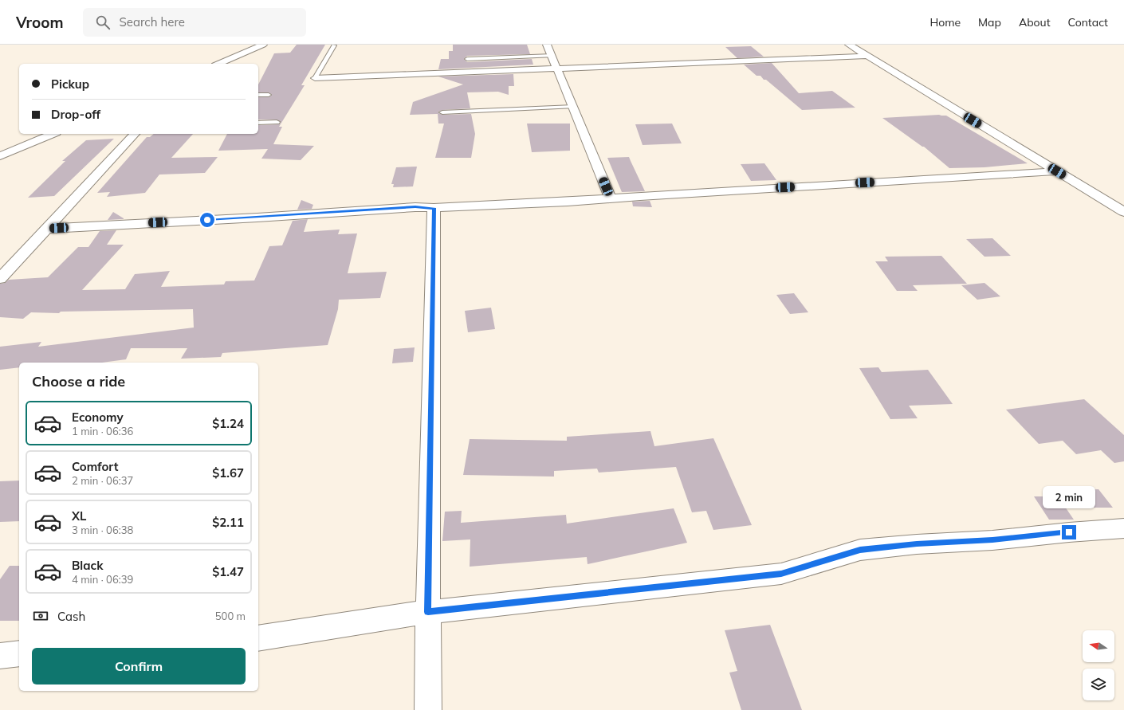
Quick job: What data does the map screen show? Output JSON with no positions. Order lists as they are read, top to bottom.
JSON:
{
  "north": "left",
  "page": {
    "header": "Vroom",
    "search": "Search here",
    "nav": [
      "Home",
      "Map",
      "About",
      "Contact"
    ],
    "banner": ["Pickup", "Drop-off"],
    "heading": "Choose a ride",
    "list": [
      {
        "name": "Economy",
        "note": "1 min · 06:36",
        "value": "$1.24"
      },
      {
        "name": "Comfort",
        "note": "2 min · 06:37",
        "value": "$1.67"
      },
      {
        "name": "XL",
        "note": "3 min · 06:38",
        "value": "$2.11"
      },
      {
        "name": "Black",
        "note": "4 min · 06:39",
        "value": "$1.47"
      }
    ],
    "bubble": "2 min",
    "pay": ["Cash", "500 m"],
    "buttons": "Confirm"
  }
}
